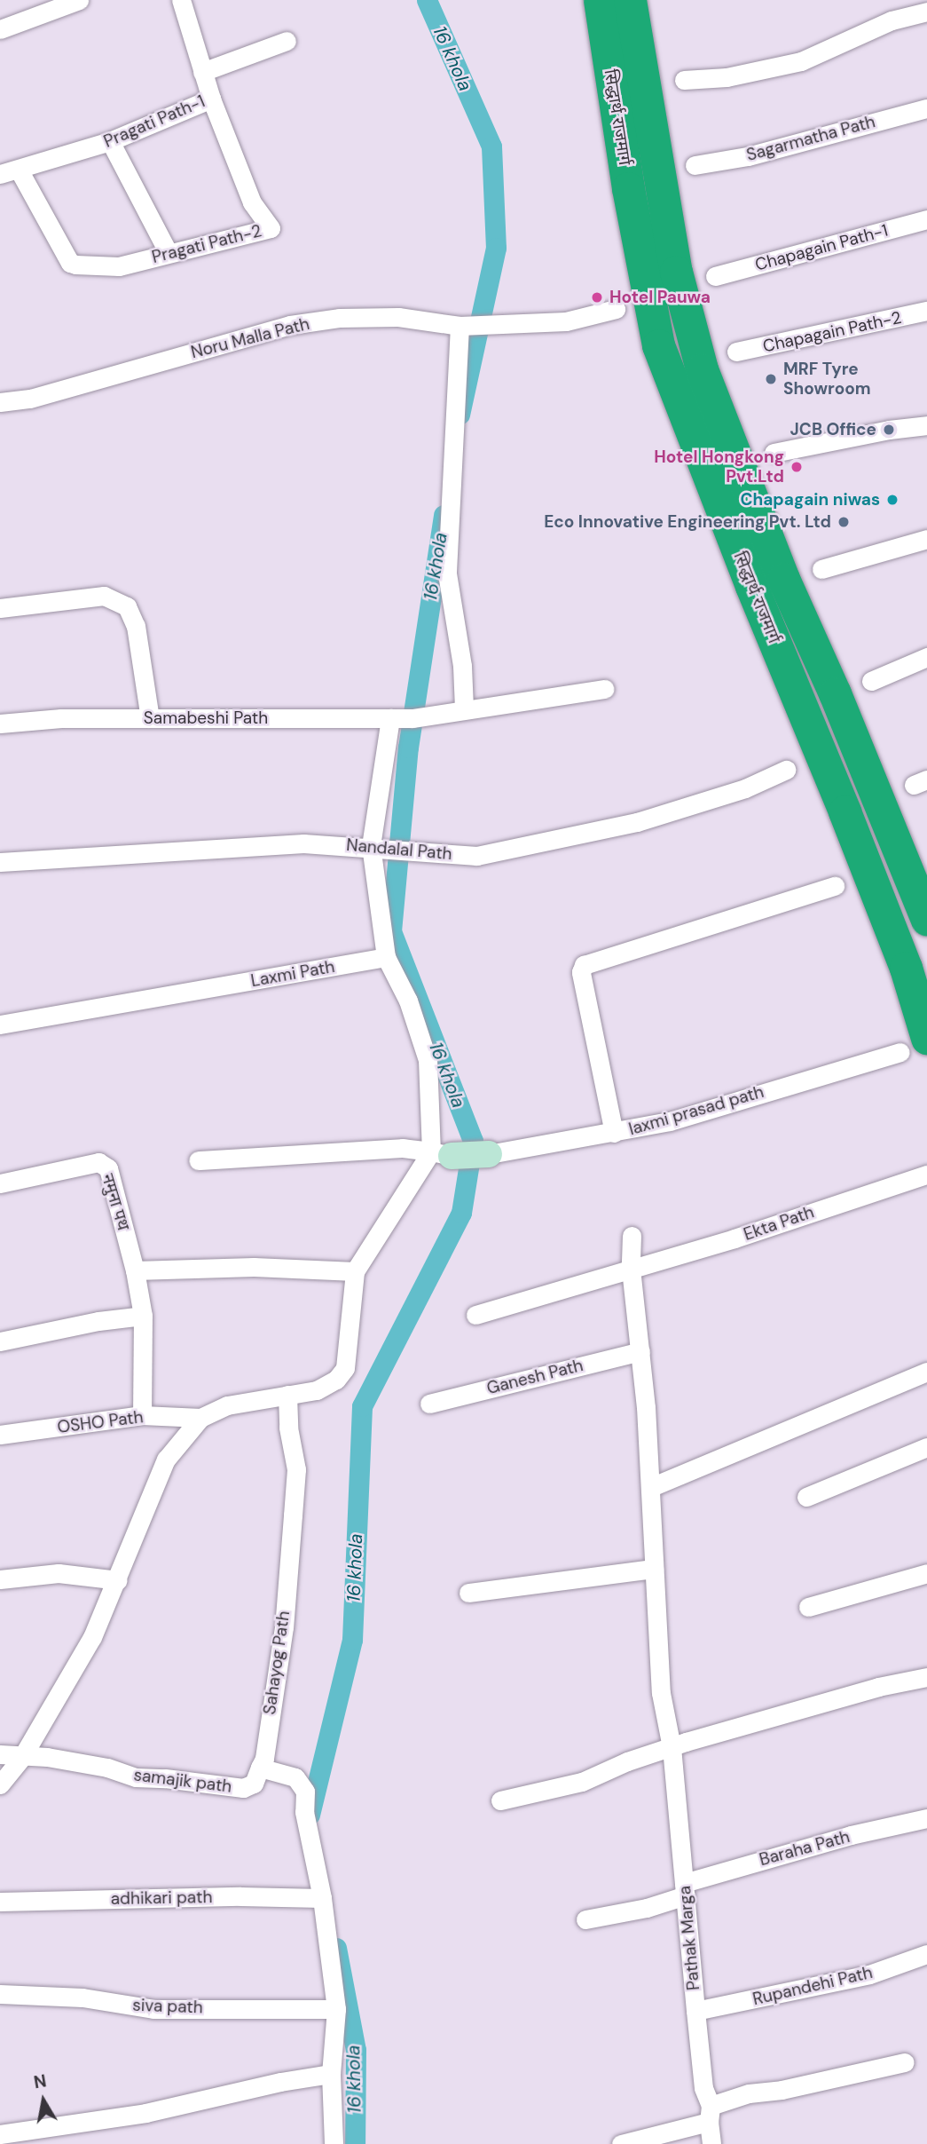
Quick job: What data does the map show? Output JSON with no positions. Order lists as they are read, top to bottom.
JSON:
{
  "streets": {
    "highway": ["सिद्धार्थ राजमार्ग"],
    "street": [
      "Pragati Path-1",
      "Sagarmatha Path",
      "Pragati Path-2",
      "Chapagain Path-1",
      "Chapagain Path-2",
      "Noru Malla Path",
      "Samabeshi Path",
      "Nandalal Path",
      "Laxmi Path",
      "laxmi prasad path",
      "नमुना पथ",
      "Ekta Path",
      "Ganesh Path",
      "OSHO Path",
      "Sahayog Path",
      "samajik path",
      "Baraha Path",
      "adhikari path",
      "Pathak Marga",
      "Rupandehi Path",
      "siva path"
    ]
  },
  "crossings": [
    ["सिद्धार्थ राजमार्ग", "laxmi prasad path"],
    ["Pragati Path-1", "Pragati Path-2"],
    ["नमुना पथ", "OSHO Path"],
    ["Ekta Path", "Pathak Marga"],
    ["Ganesh Path", "Pathak Marga"],
    ["Sahayog Path", "samajik path"],
    ["Baraha Path", "Pathak Marga"],
    ["Pathak Marga", "Rupandehi Path"]
  ],
  "water": ["16 khola"],
  "places": [
    "Hotel Pauwa",
    "MRF Tyre Showroom",
    "JCB Office",
    "Hotel Hongkong Pvt.Ltd",
    "Chapagain niwas",
    "Eco Innovative Engineering Pvt. Ltd"
  ],
  "north": "top"
}
